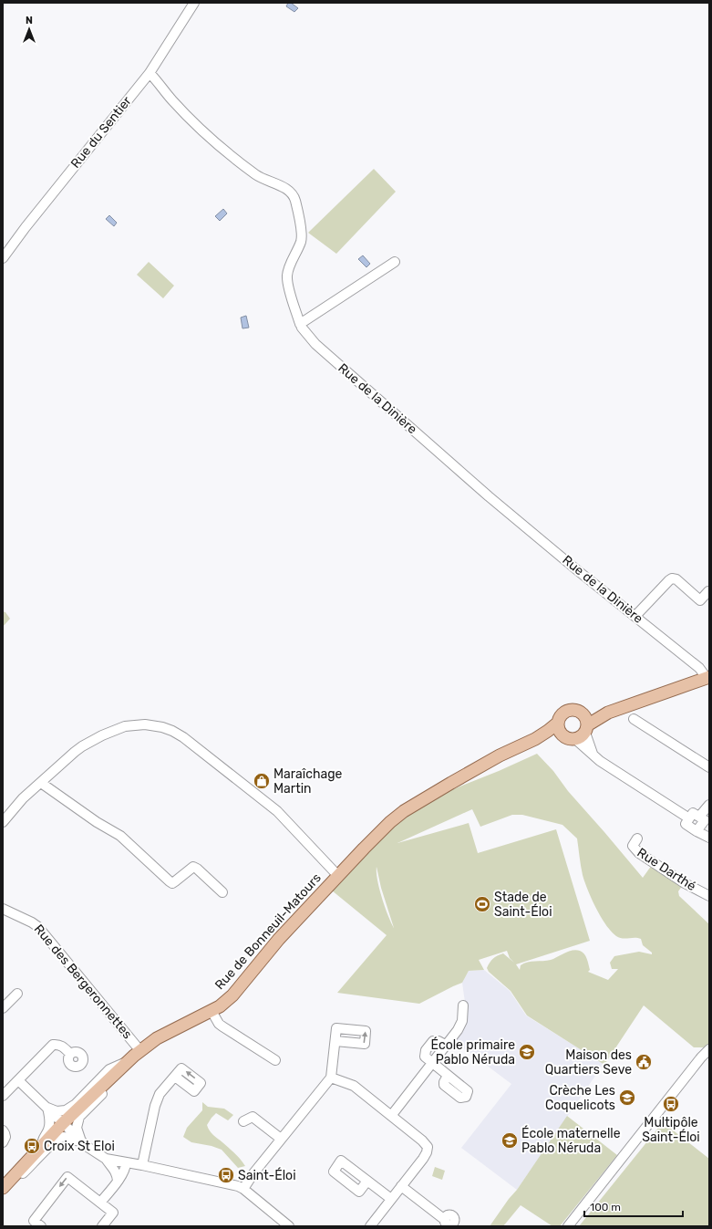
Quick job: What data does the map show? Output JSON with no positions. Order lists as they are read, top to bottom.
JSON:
{
  "streets": {
    "main road": ["Rue de Bonneuil-Matours"],
    "street": [
      "Rue du Sentier",
      "Rue de la Dinière",
      "Rue Darthé",
      "Rue des Bergeronnettes"
    ]
  },
  "crossings": [
    ["Rue du Sentier", "Rue de la Dinière"],
    ["Rue de Bonneuil-Matours", "Rue des Bergeronnettes"]
  ],
  "places": {
    "shop": ["Maraîchage Martin"],
    "sports": ["Stade de Saint-Éloi"],
    "school or university": ["École primaire Pablo Néruda", "Crèche Les Coquelicots", "École maternelle Pablo Néruda"],
    "public building": ["Maison des Quartiers Seve"],
    "bus stop": ["Multipôle Saint-Éloi", "Croix St Eloi", "Saint-Éloi"]
  },
  "scale_bar": "100 m",
  "north": "top"
}
